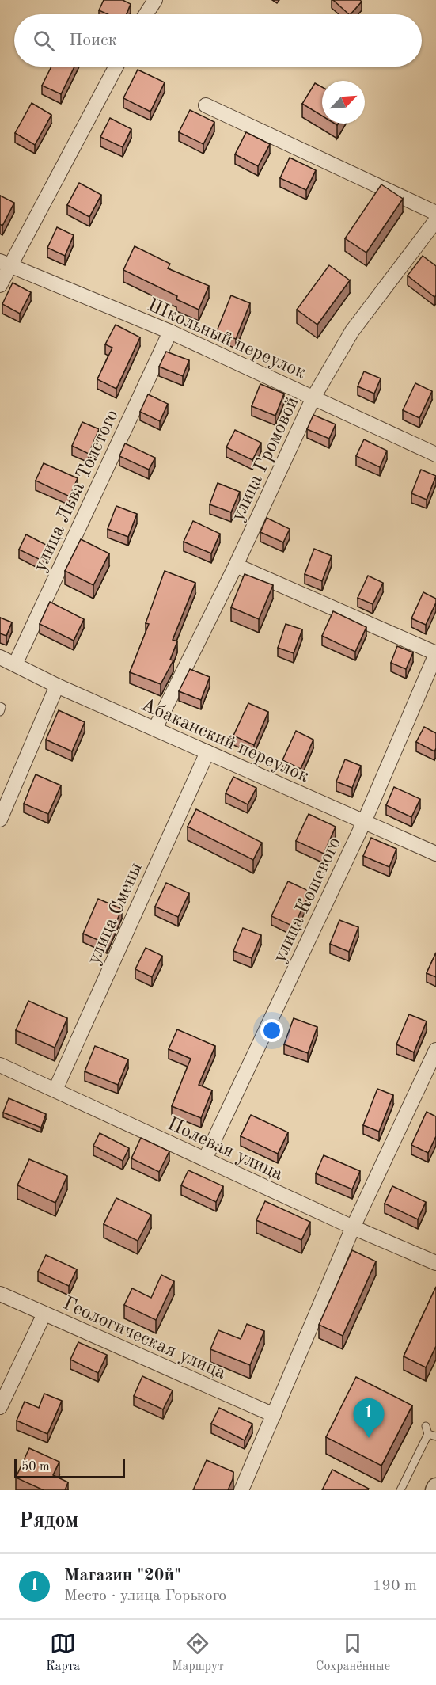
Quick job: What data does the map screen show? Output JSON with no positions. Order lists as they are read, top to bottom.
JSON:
{
  "streets": {
    "street": [
      "Школьный переулок",
      "улица Громовой",
      "улица Льва Толстого",
      "Абаканский переулок",
      "улица Кошевого",
      "улица Смены",
      "Полевая улица",
      "Геологическая улица"
    ]
  },
  "crossings": [
    ["Школьный переулок", "улица Громовой"],
    ["Школьный переулок", "улица Льва Толстого"],
    ["улица Громовой", "Абаканский переулок"],
    ["улица Льва Толстого", "Абаканский переулок"],
    ["Абаканский переулок", "улица Кошевого"],
    ["Абаканский переулок", "улица Смены"],
    ["улица Кошевого", "Полевая улица"],
    ["улица Смены", "Полевая улица"]
  ],
  "scale_bar": "50 m",
  "north": "top right",
  "page": {
    "search": "Поиск",
    "pins": "1",
    "scale": "50 m",
    "heading": "Рядом",
    "list": [
      {
        "mark": "1",
        "name": "Магазин \"20й\"",
        "note": "Место · улица Горького",
        "value": "190 m"
      }
    ],
    "nav": ["Карта", "Маршрут", "Сохранённые"]
  }
}
